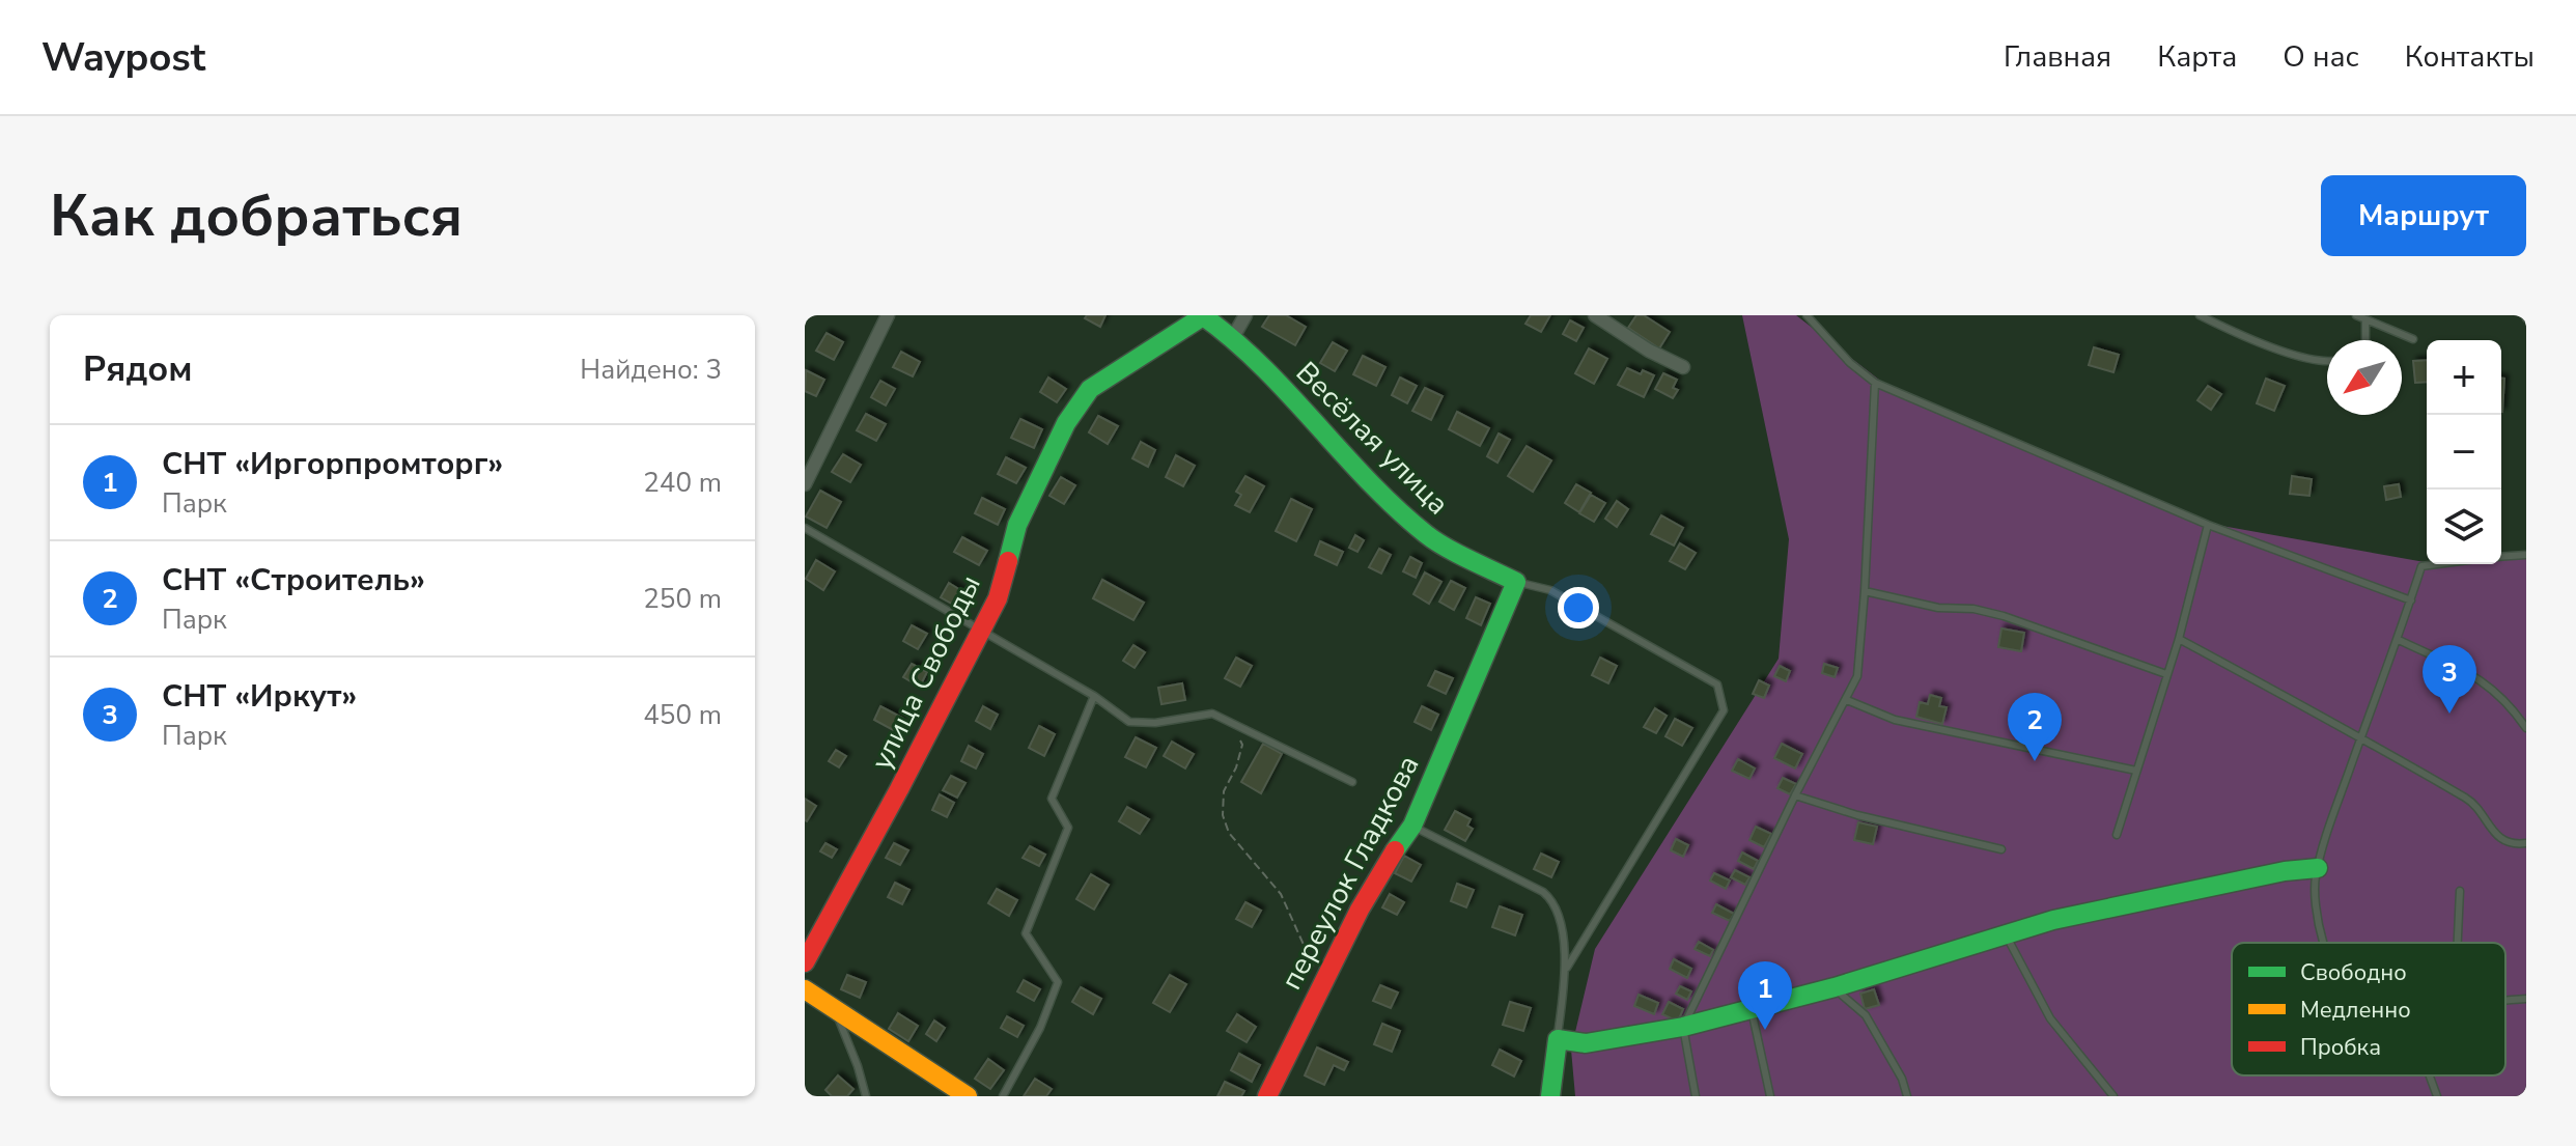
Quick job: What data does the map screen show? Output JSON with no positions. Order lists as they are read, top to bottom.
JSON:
{
  "streets": {
    "street": ["Весёлая улица", "улица Свободы", "переулок Гладкова"]
  },
  "crossings": [
    ["Весёлая улица", "улица Свободы"],
    ["Весёлая улица", "переулок Гладкова"]
  ],
  "legend": ["Свободно", "Медленно", "Пробка"],
  "north": "bottom left",
  "page": {
    "header": "Waypost",
    "nav": [
      "Главная",
      "Карта",
      "О нас",
      "Контакты"
    ],
    "buttons": "Маршрут",
    "title": "Как добраться",
    "heading": ["Рядом", "Найдено: 3"],
    "map_buttons": ["+", "−"],
    "list": [
      {
        "mark": "1",
        "name": "СНТ «Иргорпромторг»",
        "note": "Парк",
        "value": "240 m"
      },
      {
        "mark": "2",
        "name": "СНТ «Строитель»",
        "note": "Парк",
        "value": "250 m"
      },
      {
        "mark": "3",
        "name": "СНТ «Иркут»",
        "note": "Парк",
        "value": "450 m"
      }
    ],
    "pins": ["3", "2", "1"]
  }
}
